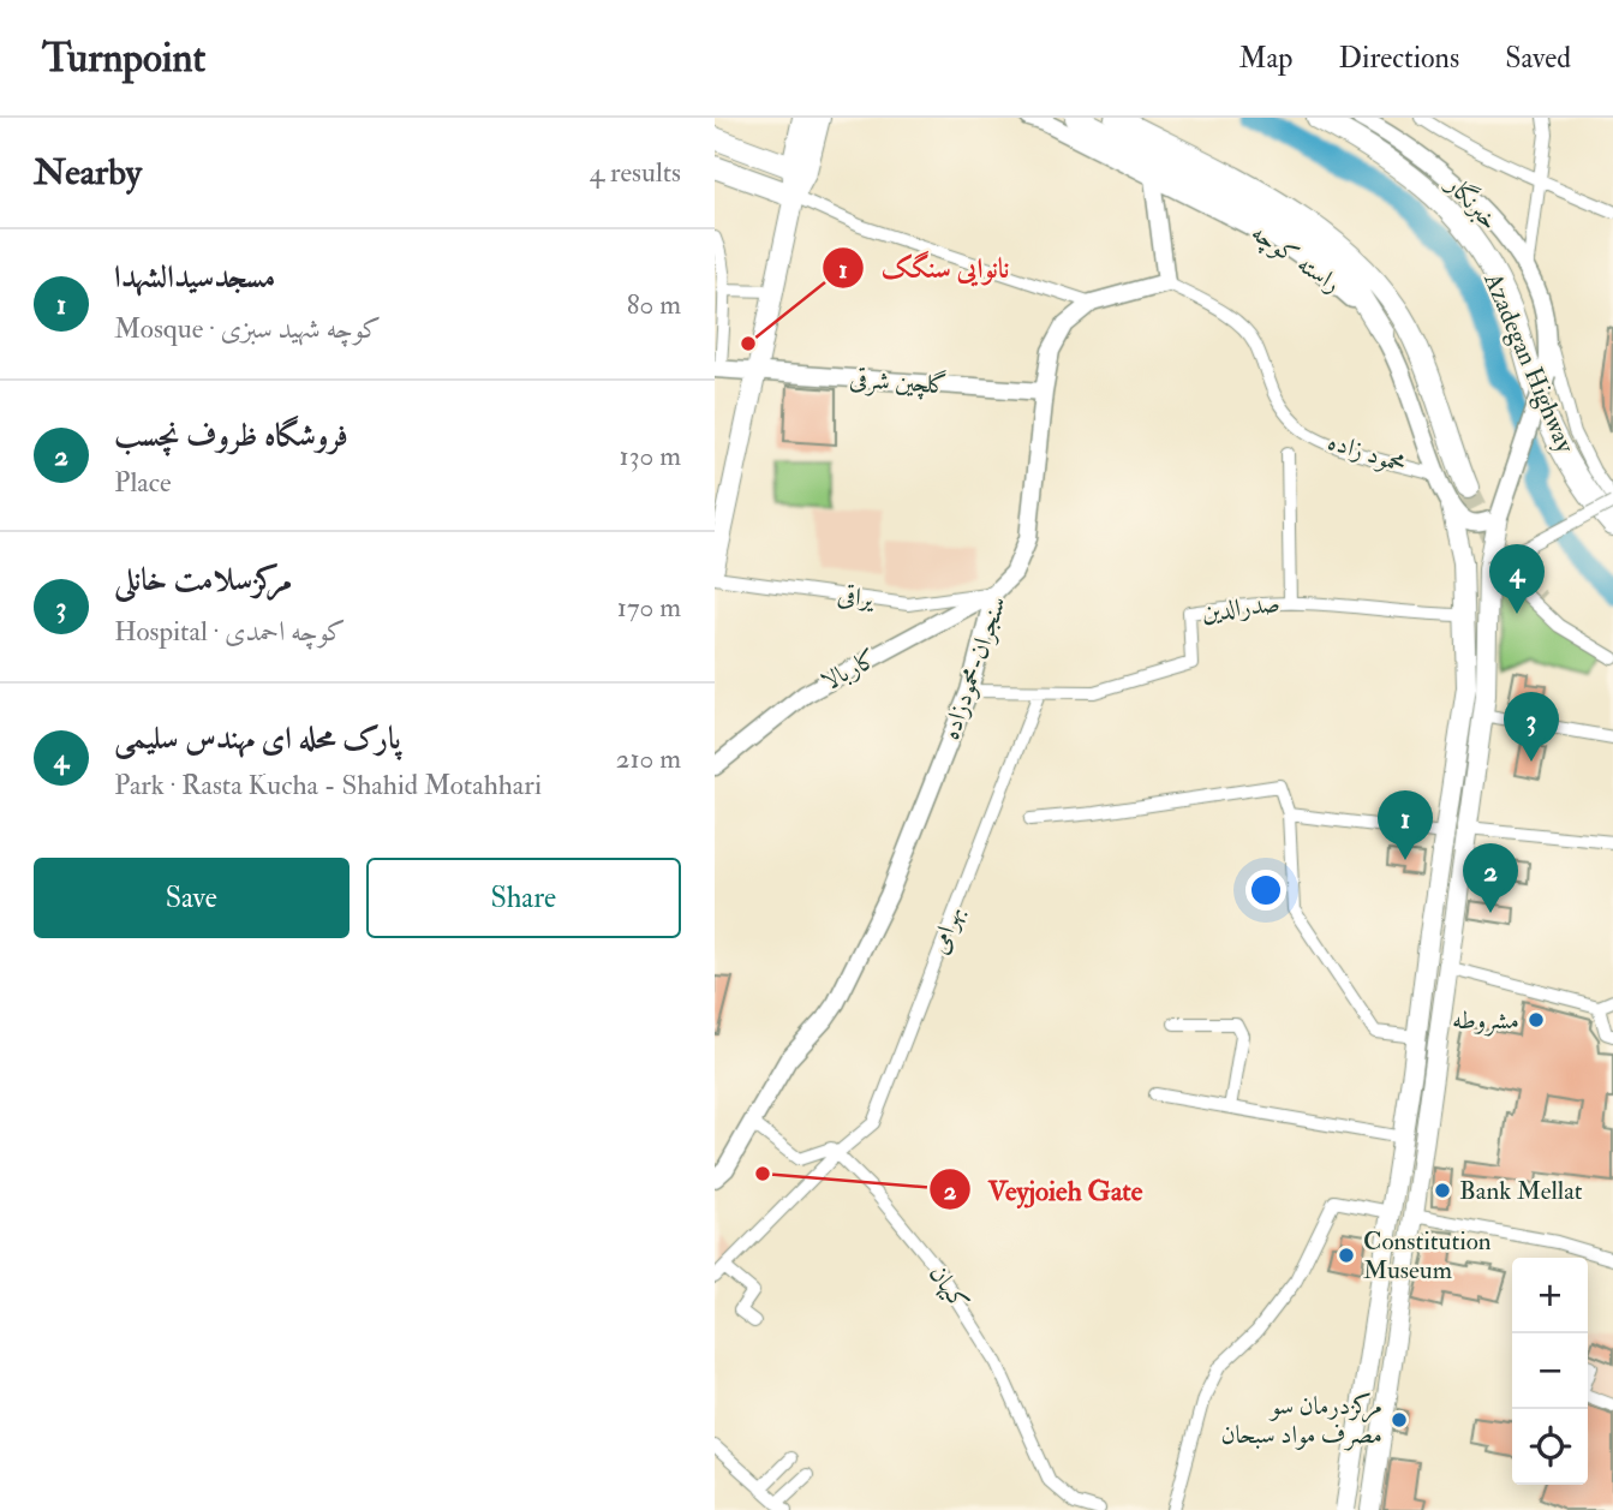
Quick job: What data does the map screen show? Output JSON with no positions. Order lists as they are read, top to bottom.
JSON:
{
  "streets": {
    "highway": ["Azadegan Highway"],
    "street": [
      "خبرنگار",
      "راسته کوچه",
      "گلچین شرقی",
      "محمود زاده",
      "یراقی",
      "صدرالدین",
      "سنجران-محمودزاده",
      "کاربالا",
      "بهرامی",
      "کیهان"
    ]
  },
  "crossings": [
    ["راسته کوچه", "محمود زاده"],
    ["گلچین شرقی", "سنجران-محمودزاده"],
    ["محمود زاده", "سنجران-محمودزاده"],
    ["یراقی", "سنجران-محمودزاده"],
    ["یراقی", "کاربالا"],
    ["صدرالدین", "سنجران-محمودزاده"],
    ["صدرالدین", "بهرامی"],
    ["سنجران-محمودزاده", "کاربالا"],
    ["بهرامی", "کیهان"]
  ],
  "places": [
    "نانوایی سنگک",
    "مشروطه",
    "Veyjoieh Gate",
    "Bank Mellat",
    "Constitution Museum",
    "مرکزدرمان سو مصرف مواد سبحان"
  ],
  "page": {
    "header": "Turnpoint",
    "nav": ["Map", "Directions", "Saved"],
    "heading": ["Nearby", "4 results"],
    "list": [
      {
        "mark": "1",
        "name": "مسجدسیدالشهدا",
        "note": "Mosque · کوچه شهید سبزی",
        "value": "80 m"
      },
      {
        "mark": "2",
        "name": "فروشگاه ظروف نچسب",
        "note": "Place",
        "value": "130 m"
      },
      {
        "mark": "3",
        "name": "مرکزسلامت خانلی",
        "note": "Hospital · کوچه احمدی",
        "value": "170 m"
      },
      {
        "mark": "4",
        "name": "پارک محله ای مهندس سلیمی",
        "note": "Park · Rasta Kucha - Shahid Motahhari",
        "value": "210 m"
      }
    ],
    "pins": [
      "4",
      "3",
      "1",
      "2"
    ],
    "buttons": ["Save", "Share"],
    "map_buttons": ["+", "−"]
  }
}
